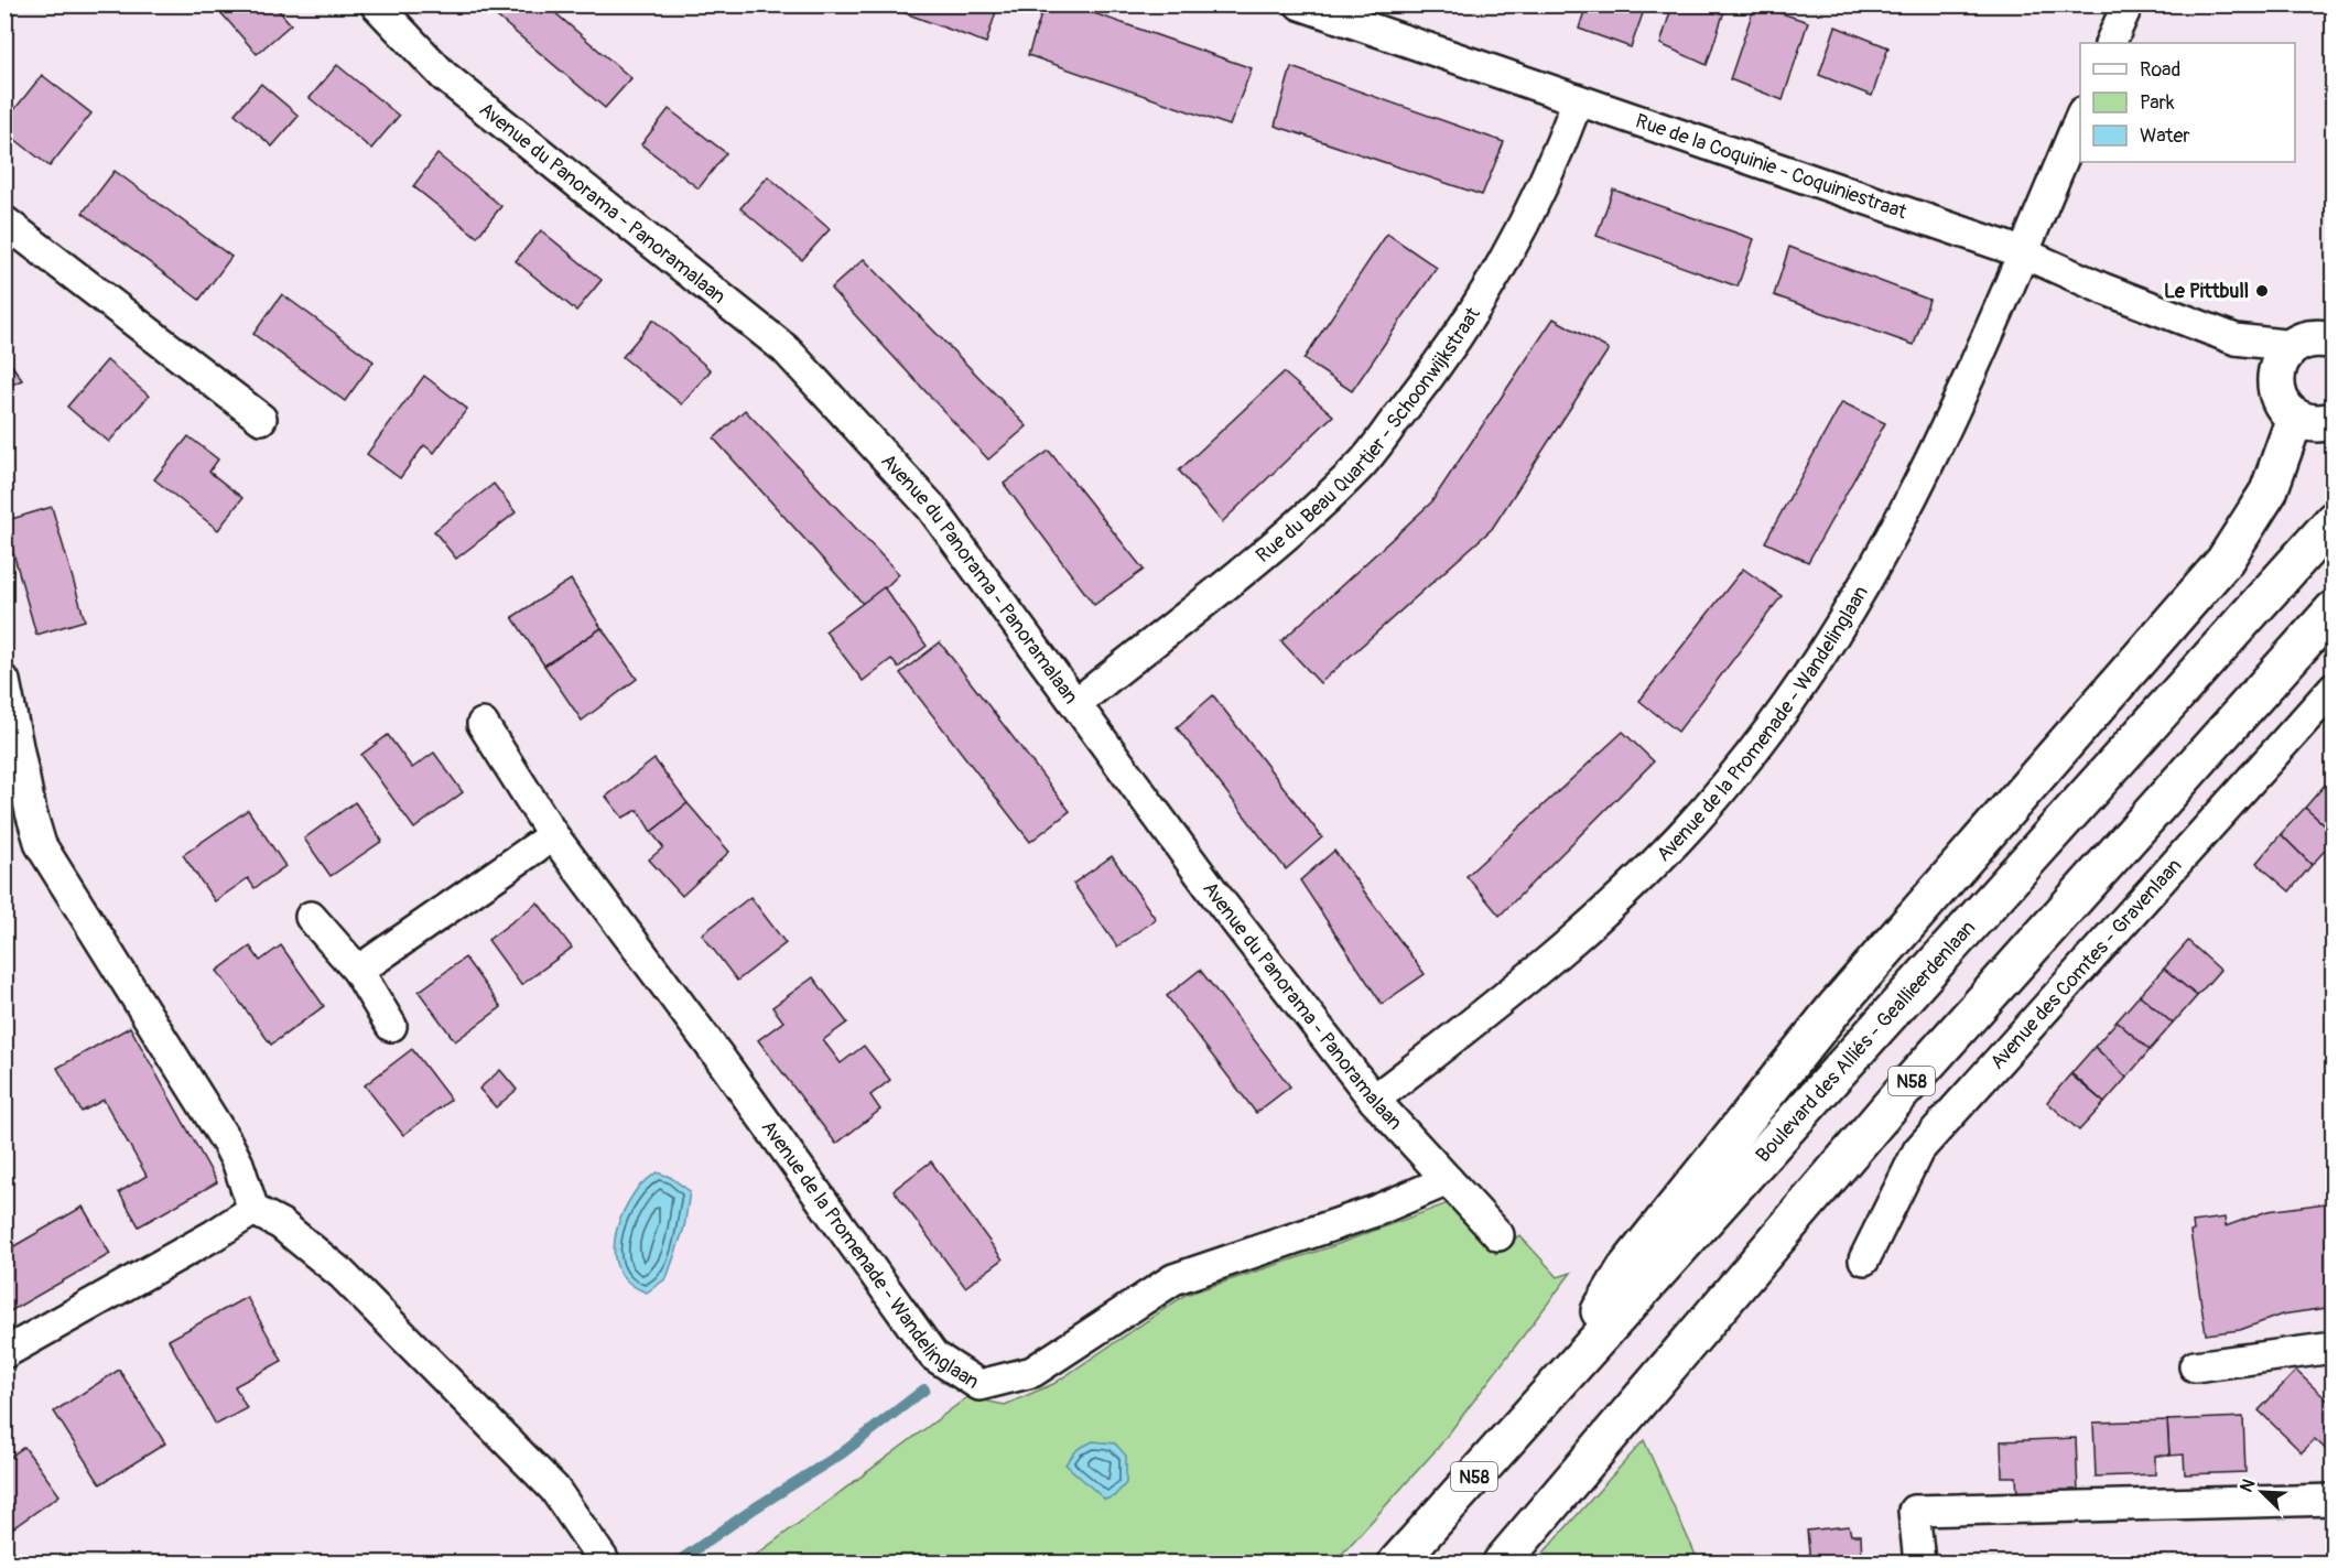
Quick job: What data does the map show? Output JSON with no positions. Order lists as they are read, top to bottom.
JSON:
{
  "streets": {
    "main road": ["Rue de la Coquinie - Coquiniestraat", "Boulevard des Alliés - Geallieerdenlaan", "N58"],
    "street": [
      "Avenue du Panorama - Panoramalaan",
      "Rue du Beau Quartier - Schoonwijkstraat",
      "Avenue de la Promenade - Wandelinglaan",
      "Avenue des Comtes - Gravenlaan"
    ]
  },
  "crossings": [
    ["Rue de la Coquinie - Coquiniestraat", "Rue du Beau Quartier - Schoonwijkstraat"],
    ["Rue de la Coquinie - Coquiniestraat", "Avenue de la Promenade - Wandelinglaan"],
    ["Avenue du Panorama - Panoramalaan", "Rue du Beau Quartier - Schoonwijkstraat"],
    ["Avenue du Panorama - Panoramalaan", "Avenue de la Promenade - Wandelinglaan"]
  ],
  "places": ["Le Pittbull"],
  "legend": ["Road", "Park", "Water"],
  "north": "top left"
}
